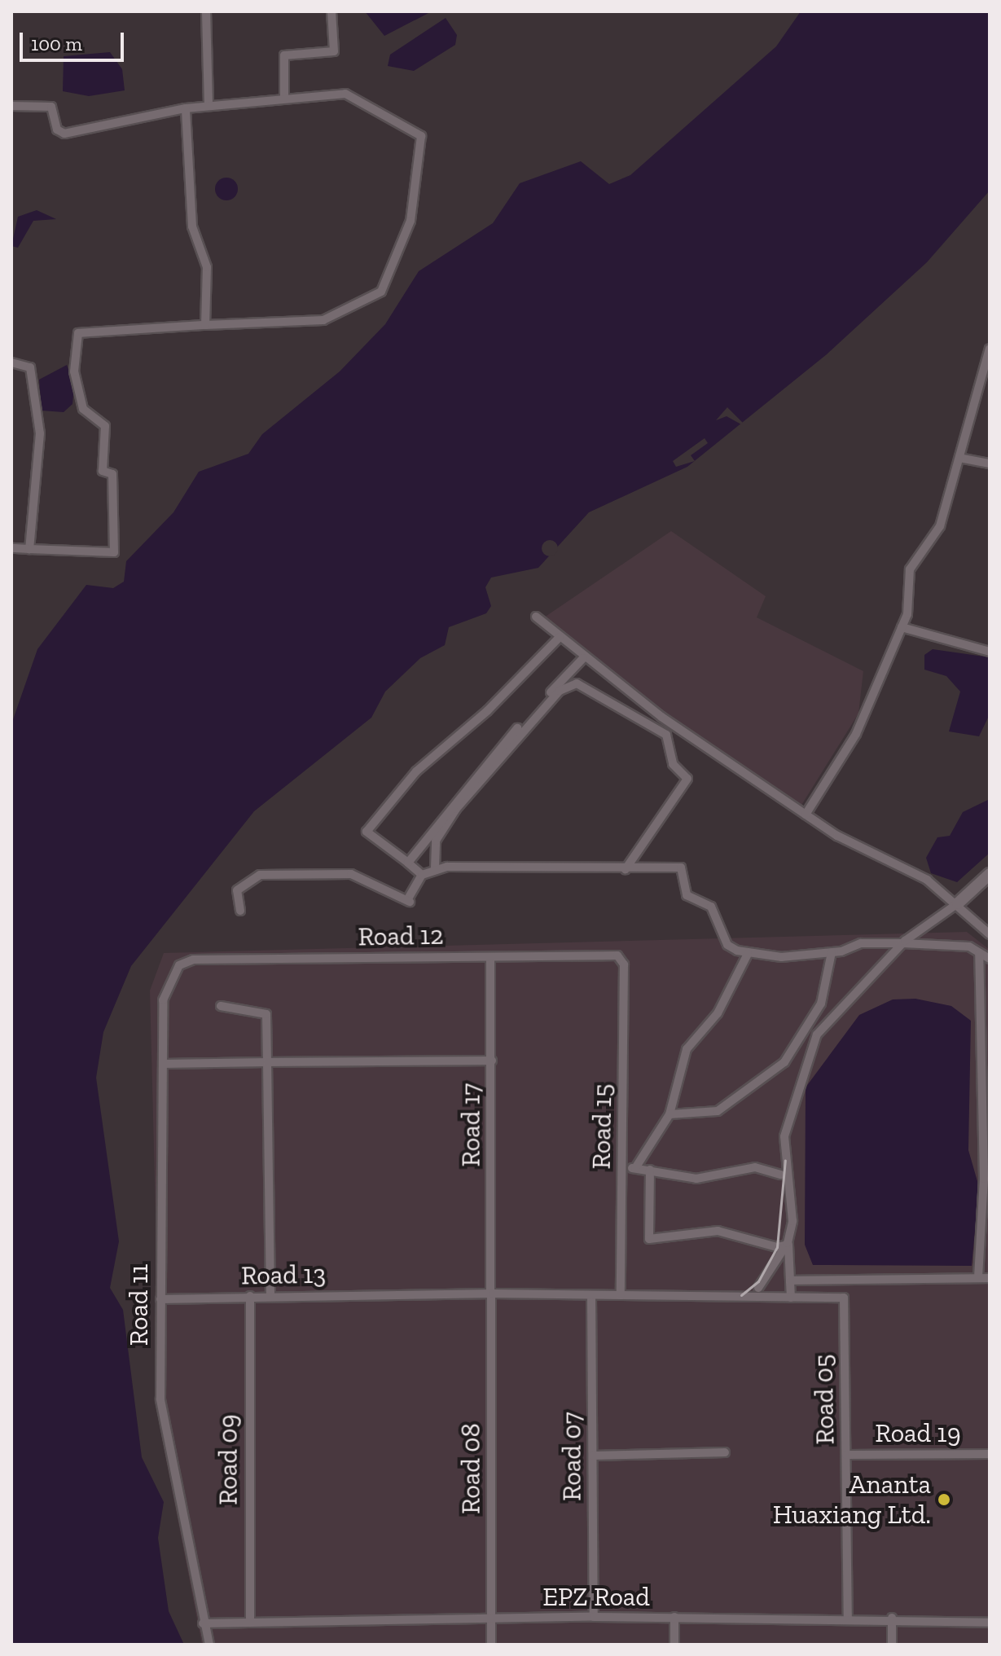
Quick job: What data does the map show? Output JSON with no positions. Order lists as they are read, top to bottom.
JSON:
{
  "streets": {
    "street": [
      "Road 12",
      "Road 17",
      "Road 15",
      "Road 13",
      "Road 11",
      "Road 05",
      "Road 19",
      "Road 07",
      "Road 09",
      "Road 08",
      "EPZ Road"
    ]
  },
  "crossings": [
    ["Road 12", "Road 17"],
    ["Road 12", "Road 15"],
    ["Road 12", "Road 11"],
    ["Road 17", "Road 13"],
    ["Road 17", "Road 08"],
    ["Road 15", "Road 13"],
    ["Road 13", "Road 11"],
    ["Road 13", "Road 05"],
    ["Road 13", "Road 07"],
    ["Road 13", "Road 09"],
    ["Road 13", "Road 08"],
    ["Road 11", "EPZ Road"],
    ["Road 05", "Road 19"],
    ["Road 05", "EPZ Road"],
    ["Road 07", "EPZ Road"],
    ["Road 09", "EPZ Road"],
    ["Road 08", "EPZ Road"]
  ],
  "places": ["Ananta Huaxiang Ltd."],
  "scale_bar": "100 m"
}
